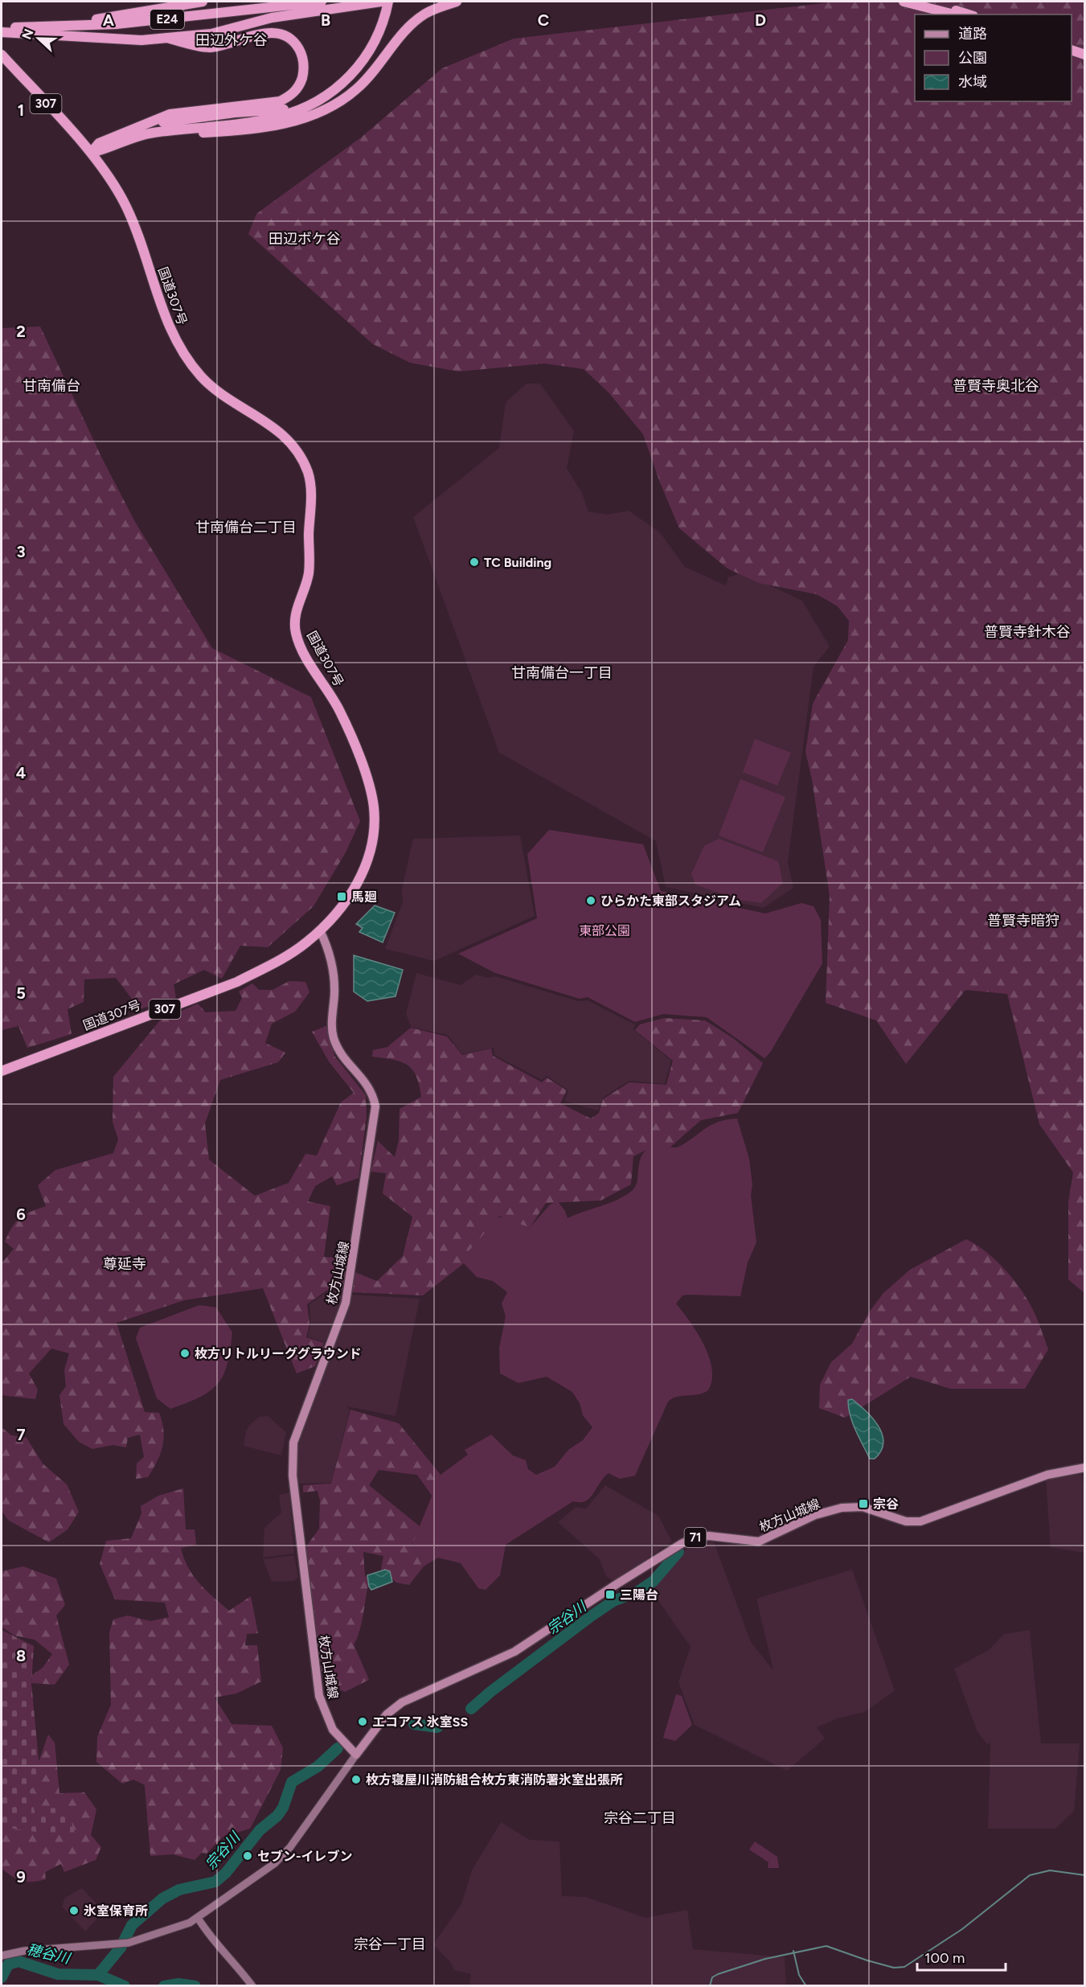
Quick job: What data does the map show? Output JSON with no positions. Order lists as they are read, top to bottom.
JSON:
{
  "streets": {
    "highway": ["E24", "307", "国道307号"],
    "main road": ["枚方山城線", "71"]
  },
  "crossings": [
    ["国道307号", "枚方山城線"]
  ],
  "districts": [
    "田辺外ケ谷",
    "田辺ボケ谷",
    "甘南備台",
    "普賢寺奥北谷",
    "甘南備台二丁目",
    "普賢寺針木谷",
    "甘南備台一丁目",
    "普賢寺暗狩",
    "尊延寺",
    "宗谷二丁目",
    "宗谷一丁目"
  ],
  "water": ["宗谷川", "穂谷川"],
  "parks": ["東部公園"],
  "places": {
    "other": [
      "TC Building",
      "ひらかた東部スタジアム",
      "枚方リトルリーググラウンド",
      "エコアス 氷室SS",
      "枚方寝屋川消防組合枚方東消防署氷室出張所",
      "セブン-イレブン",
      "氷室保育所"
    ],
    "transit": ["馬廻", "宗谷", "三陽台"]
  },
  "legend": ["道路", "公園", "水域"],
  "scale_bar": "100 m",
  "north": "left",
  "grid": {
    "columns": [
      "A",
      "B",
      "C",
      "D"
    ],
    "rows": [
      "1",
      "2",
      "3",
      "4",
      "5",
      "6",
      "7",
      "8",
      "9"
    ]
  }
}
